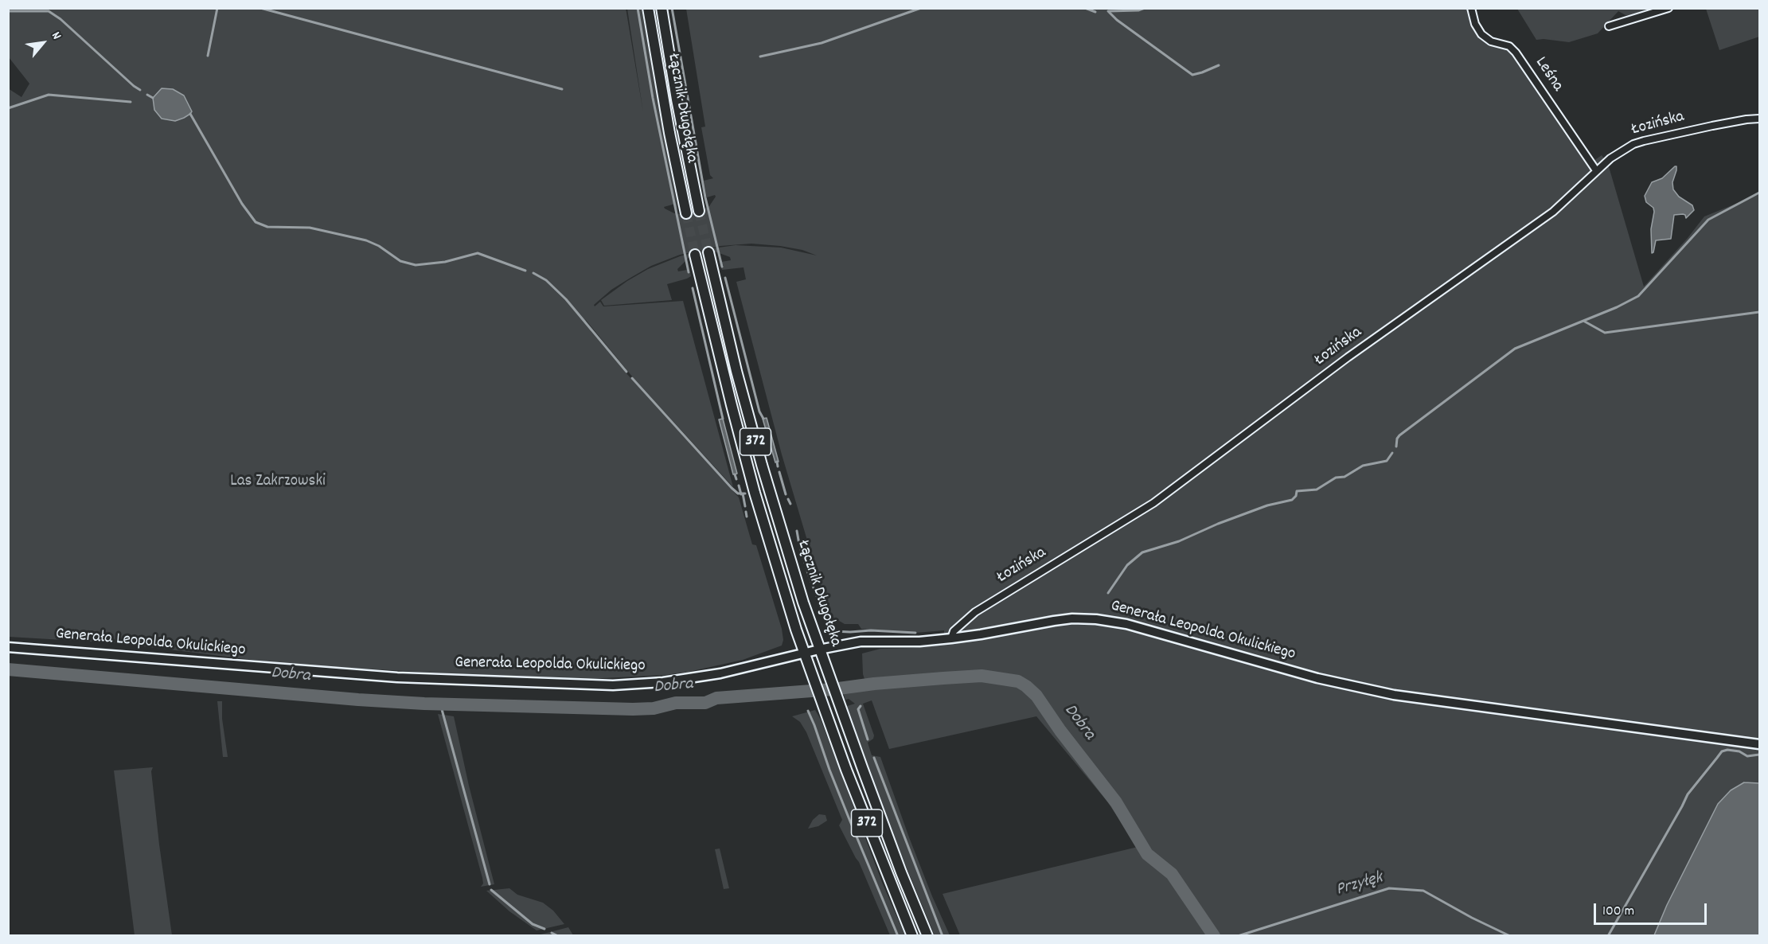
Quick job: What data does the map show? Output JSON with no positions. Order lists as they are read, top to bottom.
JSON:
{
  "streets": {
    "main road": ["Łącznik Długołęka", "372"],
    "street": ["Leśna", "Łozińska", "Generała Leopolda Okulickiego"]
  },
  "crossings": [
    ["Leśna", "Łozińska"],
    ["Łącznik Długołęka", "Generała Leopolda Okulickiego"],
    ["Łozińska", "Generała Leopolda Okulickiego"]
  ],
  "water": ["Dobra", "Przyłęk"],
  "parks": ["Las Zakrzowski"],
  "scale_bar": "100 m",
  "north": "top right"
}
